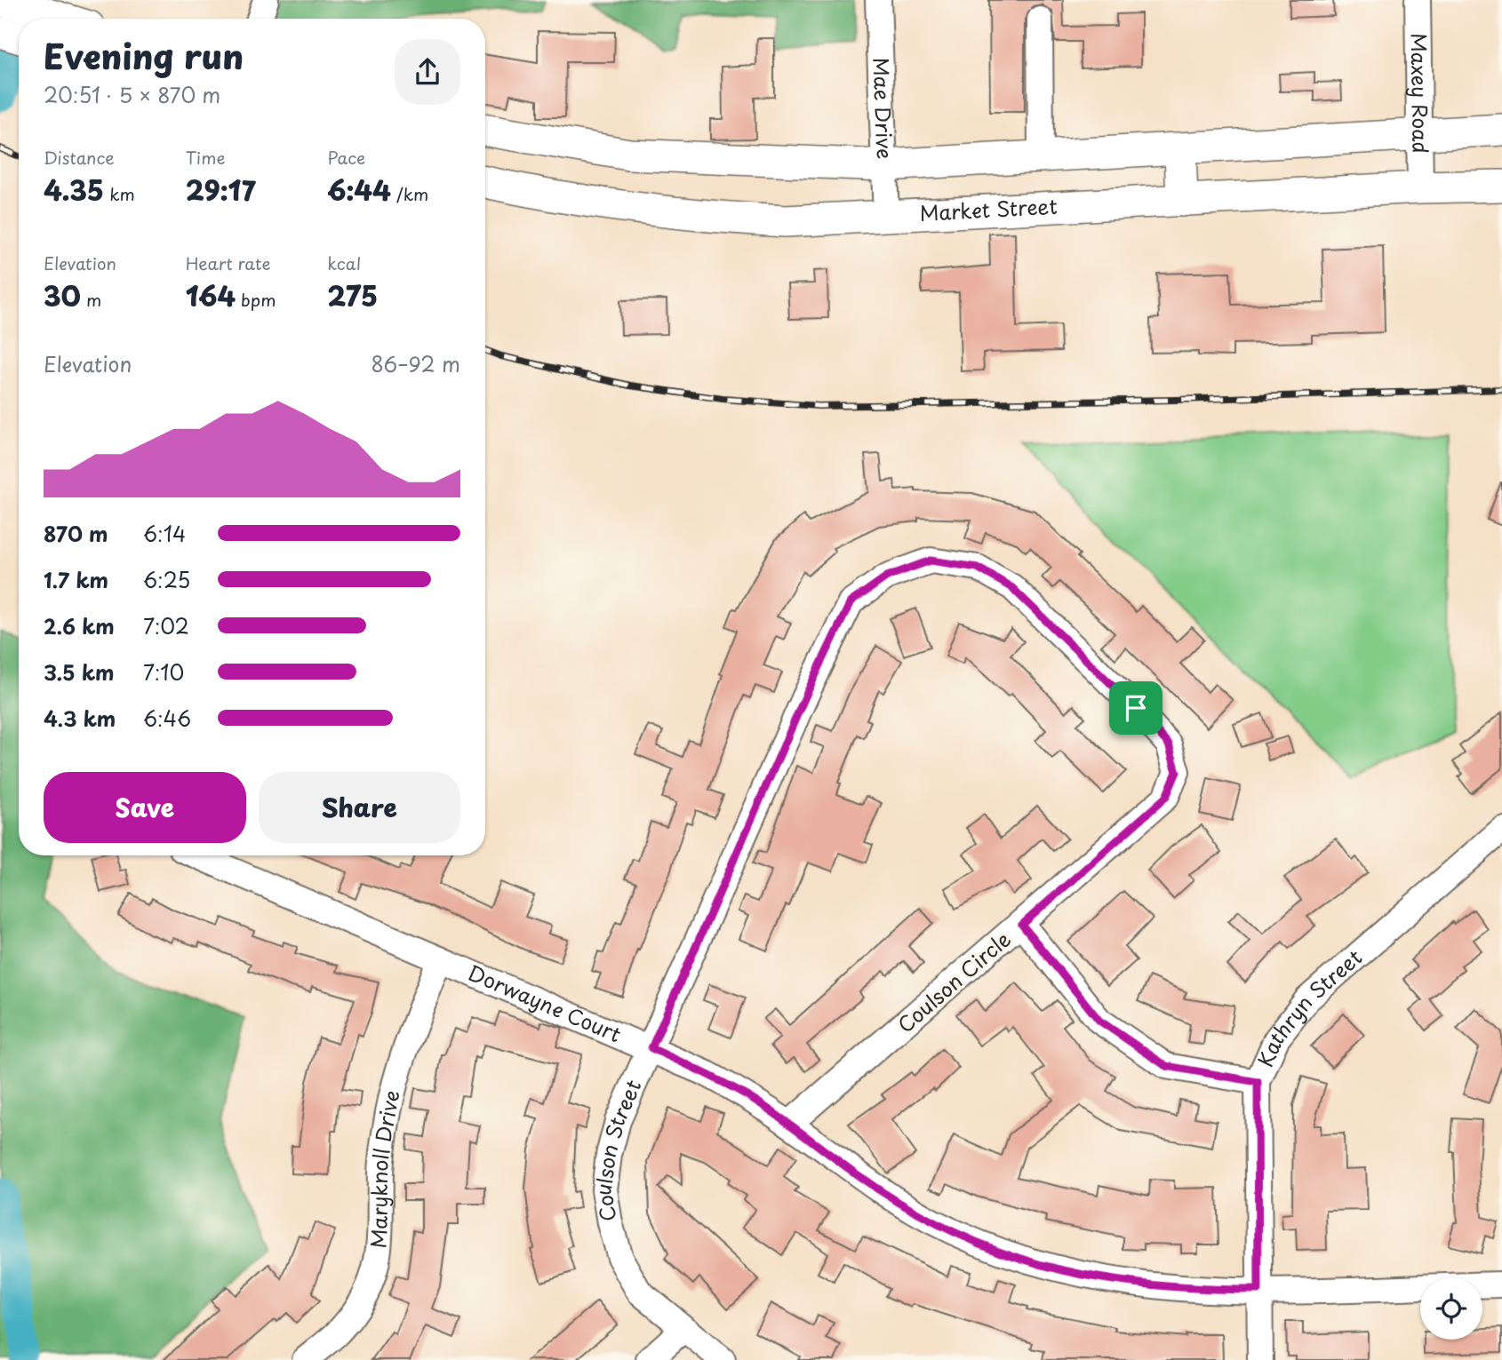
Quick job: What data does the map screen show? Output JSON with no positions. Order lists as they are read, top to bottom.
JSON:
{
  "streets": {
    "main road": ["Market Street"],
    "street": [
      "Maxey Road",
      "Mae Drive",
      "Coulson Circle",
      "Dorwayne Court",
      "Kathryn Street",
      "Coulson Street",
      "Maryknoll Drive"
    ]
  },
  "crossings": [
    ["Maxey Road", "Market Street"],
    ["Mae Drive", "Market Street"],
    ["Coulson Circle", "Dorwayne Court"],
    ["Coulson Circle", "Coulson Street"],
    ["Dorwayne Court", "Kathryn Street"],
    ["Dorwayne Court", "Coulson Street"],
    ["Dorwayne Court", "Maryknoll Drive"]
  ],
  "page": {
    "heading": ["Evening run", "20:51 · 5 × 870 m"],
    "stats": [
      ["Distance", "4.35 km"],
      ["Time", "29:17"],
      ["Pace", "6:44 /km"],
      ["Elevation", "30 m"],
      ["Heart rate", "164 bpm"],
      ["kcal", "275"]
    ],
    "chart": ["Elevation", "86–92 m"],
    "list": [
      {
        "name": "870 m",
        "note": "6:14"
      },
      {
        "name": "1.7 km",
        "note": "6:25"
      },
      {
        "name": "2.6 km",
        "note": "7:02"
      },
      {
        "name": "3.5 km",
        "note": "7:10"
      },
      {
        "name": "4.3 km",
        "note": "6:46"
      }
    ],
    "buttons": ["Save", "Share"]
  }
}
